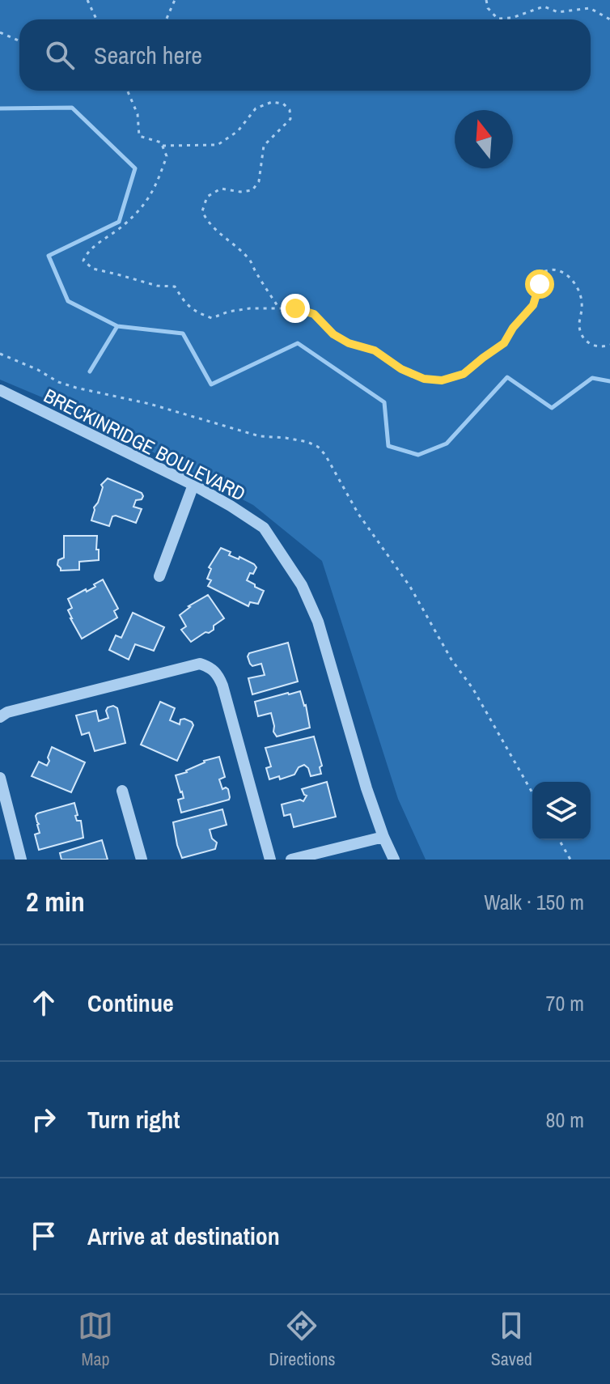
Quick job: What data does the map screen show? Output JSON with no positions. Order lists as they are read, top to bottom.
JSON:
{
  "streets": {
    "street": ["BRECKINRIDGE BOULEVARD"]
  },
  "north": "top",
  "page": {
    "search": "Search here",
    "heading": ["2 min", "Walk · 150 m"],
    "list": [
      ["Continue", "70 m"],
      ["Turn right", "80 m"],
      "Arrive at destination"
    ],
    "nav": ["Map", "Directions", "Saved"]
  }
}
